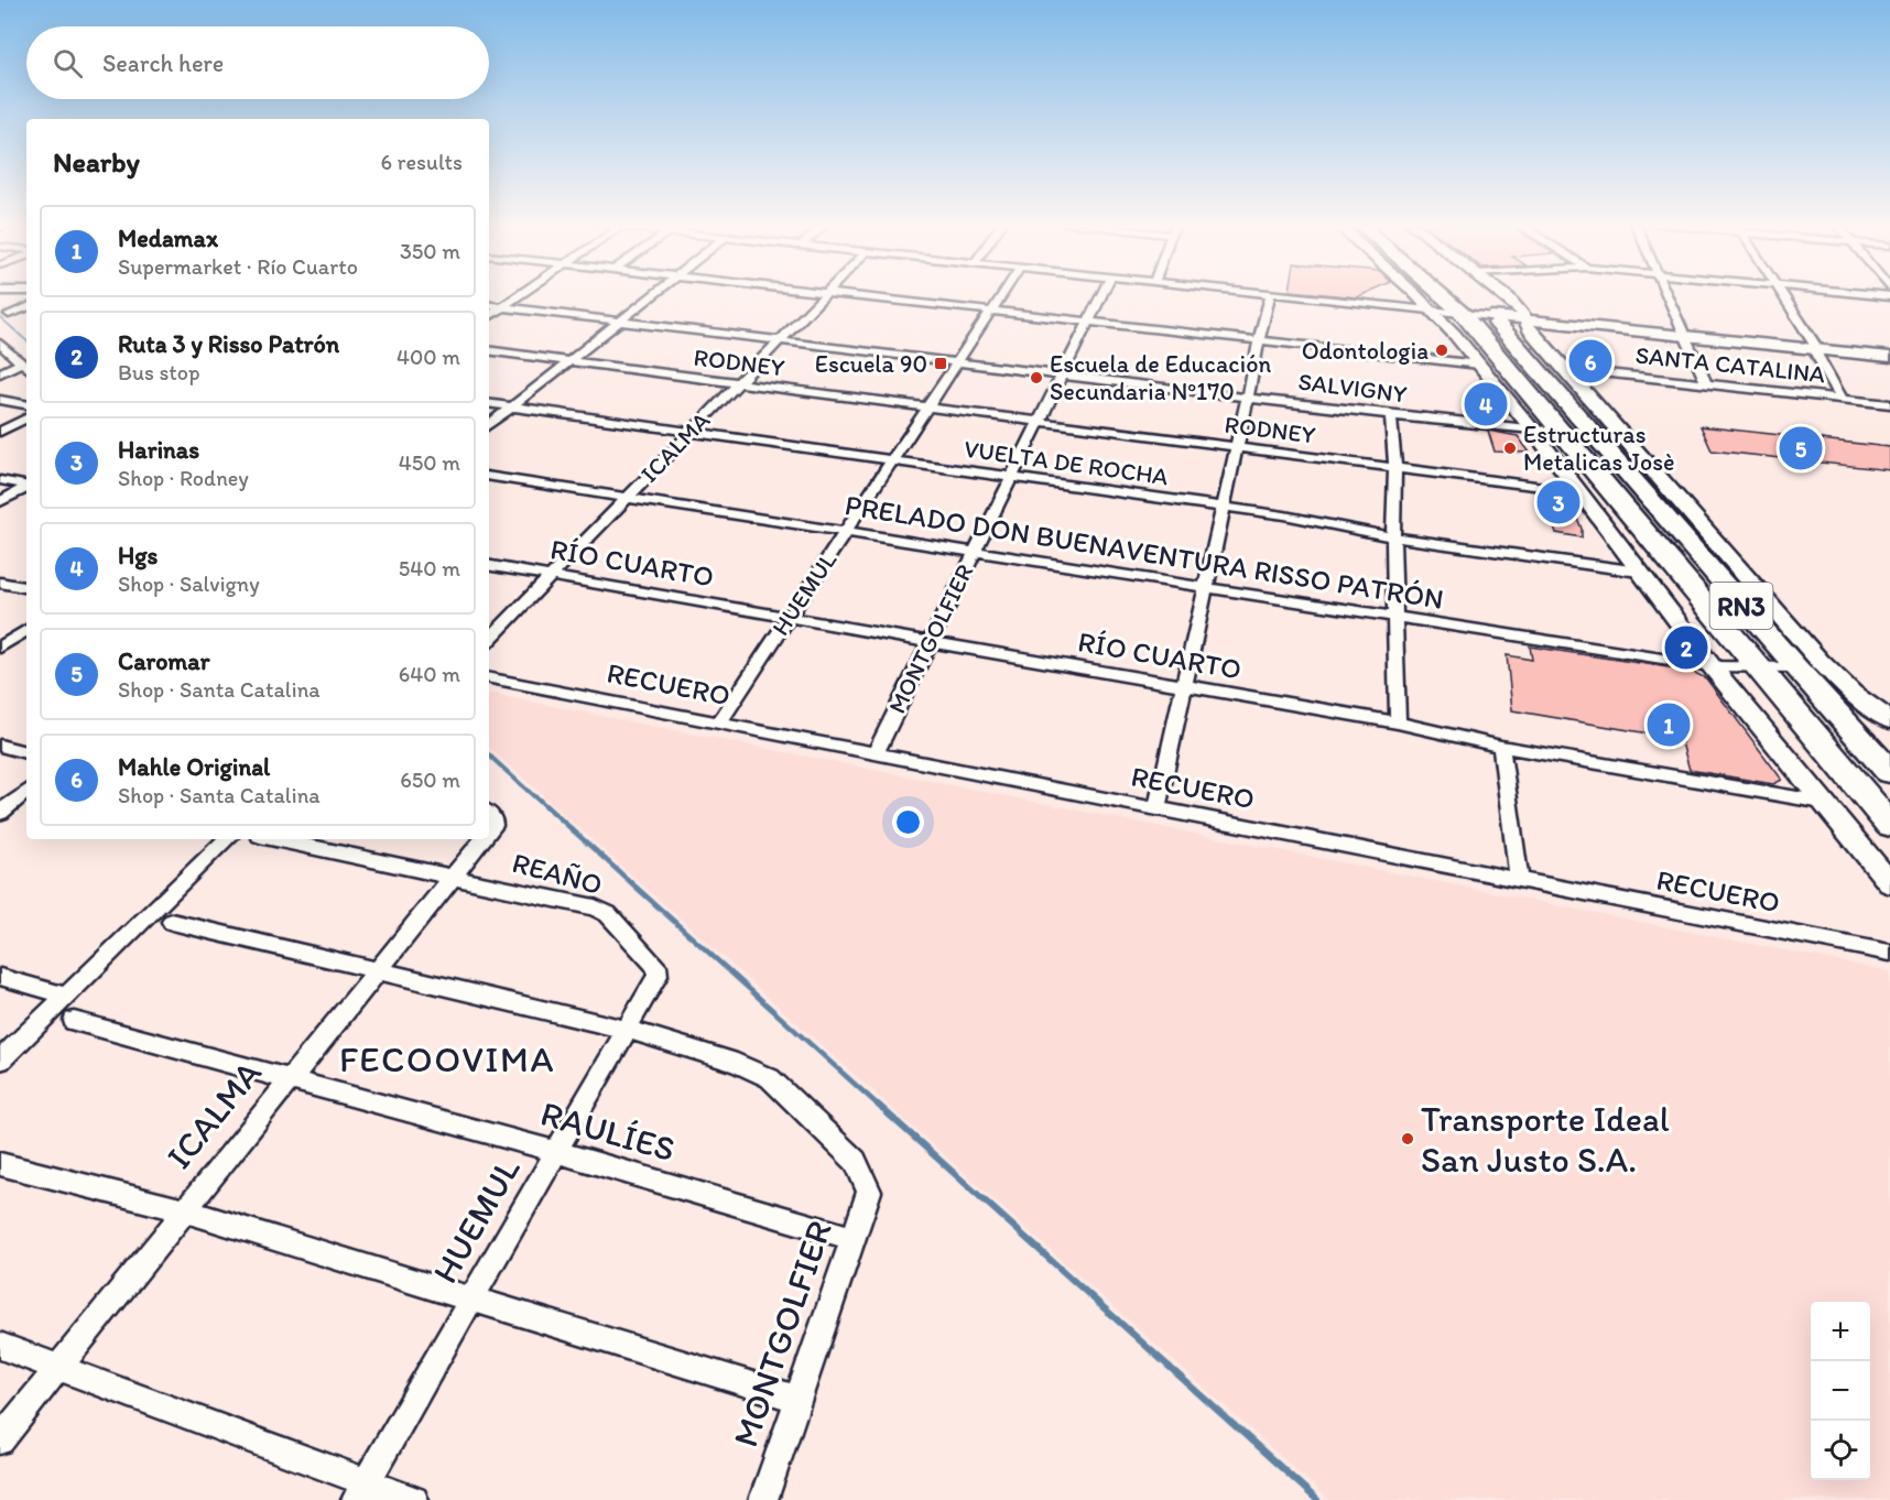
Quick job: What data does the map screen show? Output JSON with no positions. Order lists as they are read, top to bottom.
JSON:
{
  "streets": {
    "highway": ["RN3"],
    "street": [
      "RODNEY",
      "SANTA CATALINA",
      "SALVIGNY",
      "ICALMA",
      "VUELTA DE ROCHA",
      "PRELADO DON BUENAVENTURA RISSO PATRÓN",
      "RÍO CUARTO",
      "HUEMUL",
      "MONTGOLFIER",
      "RECUERO",
      "REAÑO",
      "RAULÍES"
    ]
  },
  "crossings": [
    ["RODNEY", "ICALMA"],
    ["RODNEY", "HUEMUL"],
    ["RODNEY", "MONTGOLFIER"],
    ["SALVIGNY", "ICALMA"],
    ["SALVIGNY", "HUEMUL"],
    ["SALVIGNY", "RN3"],
    ["SALVIGNY", "MONTGOLFIER"],
    ["ICALMA", "VUELTA DE ROCHA"],
    ["ICALMA", "PRELADO DON BUENAVENTURA RISSO PATRÓN"],
    ["ICALMA", "RÍO CUARTO"],
    ["ICALMA", "REAÑO"],
    ["ICALMA", "RAULÍES"],
    ["VUELTA DE ROCHA", "HUEMUL"],
    ["VUELTA DE ROCHA", "MONTGOLFIER"],
    ["PRELADO DON BUENAVENTURA RISSO PATRÓN", "HUEMUL"],
    ["PRELADO DON BUENAVENTURA RISSO PATRÓN", "RN3"],
    ["PRELADO DON BUENAVENTURA RISSO PATRÓN", "MONTGOLFIER"],
    ["RÍO CUARTO", "HUEMUL"],
    ["RÍO CUARTO", "MONTGOLFIER"],
    ["HUEMUL", "MONTGOLFIER"],
    ["HUEMUL", "RECUERO"],
    ["HUEMUL", "REAÑO"],
    ["HUEMUL", "RAULÍES"],
    ["MONTGOLFIER", "RECUERO"],
    ["MONTGOLFIER", "RAULÍES"]
  ],
  "districts": ["FECOOVIMA"],
  "places": {
    "other": [
      "Odontologia",
      "Escuela de Educación Secundaria Nº170",
      "Estructuras Metalicas Josè",
      "Transporte Ideal San Justo S.A."
    ],
    "transit": ["Escuela 90"]
  },
  "page": {
    "search": "Search here",
    "heading": ["Nearby", "6 results"],
    "list": [
      {
        "mark": "1",
        "name": "Medamax",
        "note": "Supermarket · Río Cuarto",
        "value": "350 m"
      },
      {
        "mark": "2",
        "name": "Ruta 3 y Risso Patrón",
        "note": "Bus stop",
        "value": "400 m"
      },
      {
        "mark": "3",
        "name": "Harinas",
        "note": "Shop · Rodney",
        "value": "450 m"
      },
      {
        "mark": "4",
        "name": "Hgs",
        "note": "Shop · Salvigny",
        "value": "540 m"
      },
      {
        "mark": "5",
        "name": "Caromar",
        "note": "Shop · Santa Catalina",
        "value": "640 m"
      },
      {
        "mark": "6",
        "name": "Mahle Original",
        "note": "Shop · Santa Catalina",
        "value": "650 m"
      }
    ],
    "pins": [
      "6",
      "4",
      "5",
      "3",
      "2",
      "1"
    ],
    "map_buttons": ["+", "−"]
  }
}
